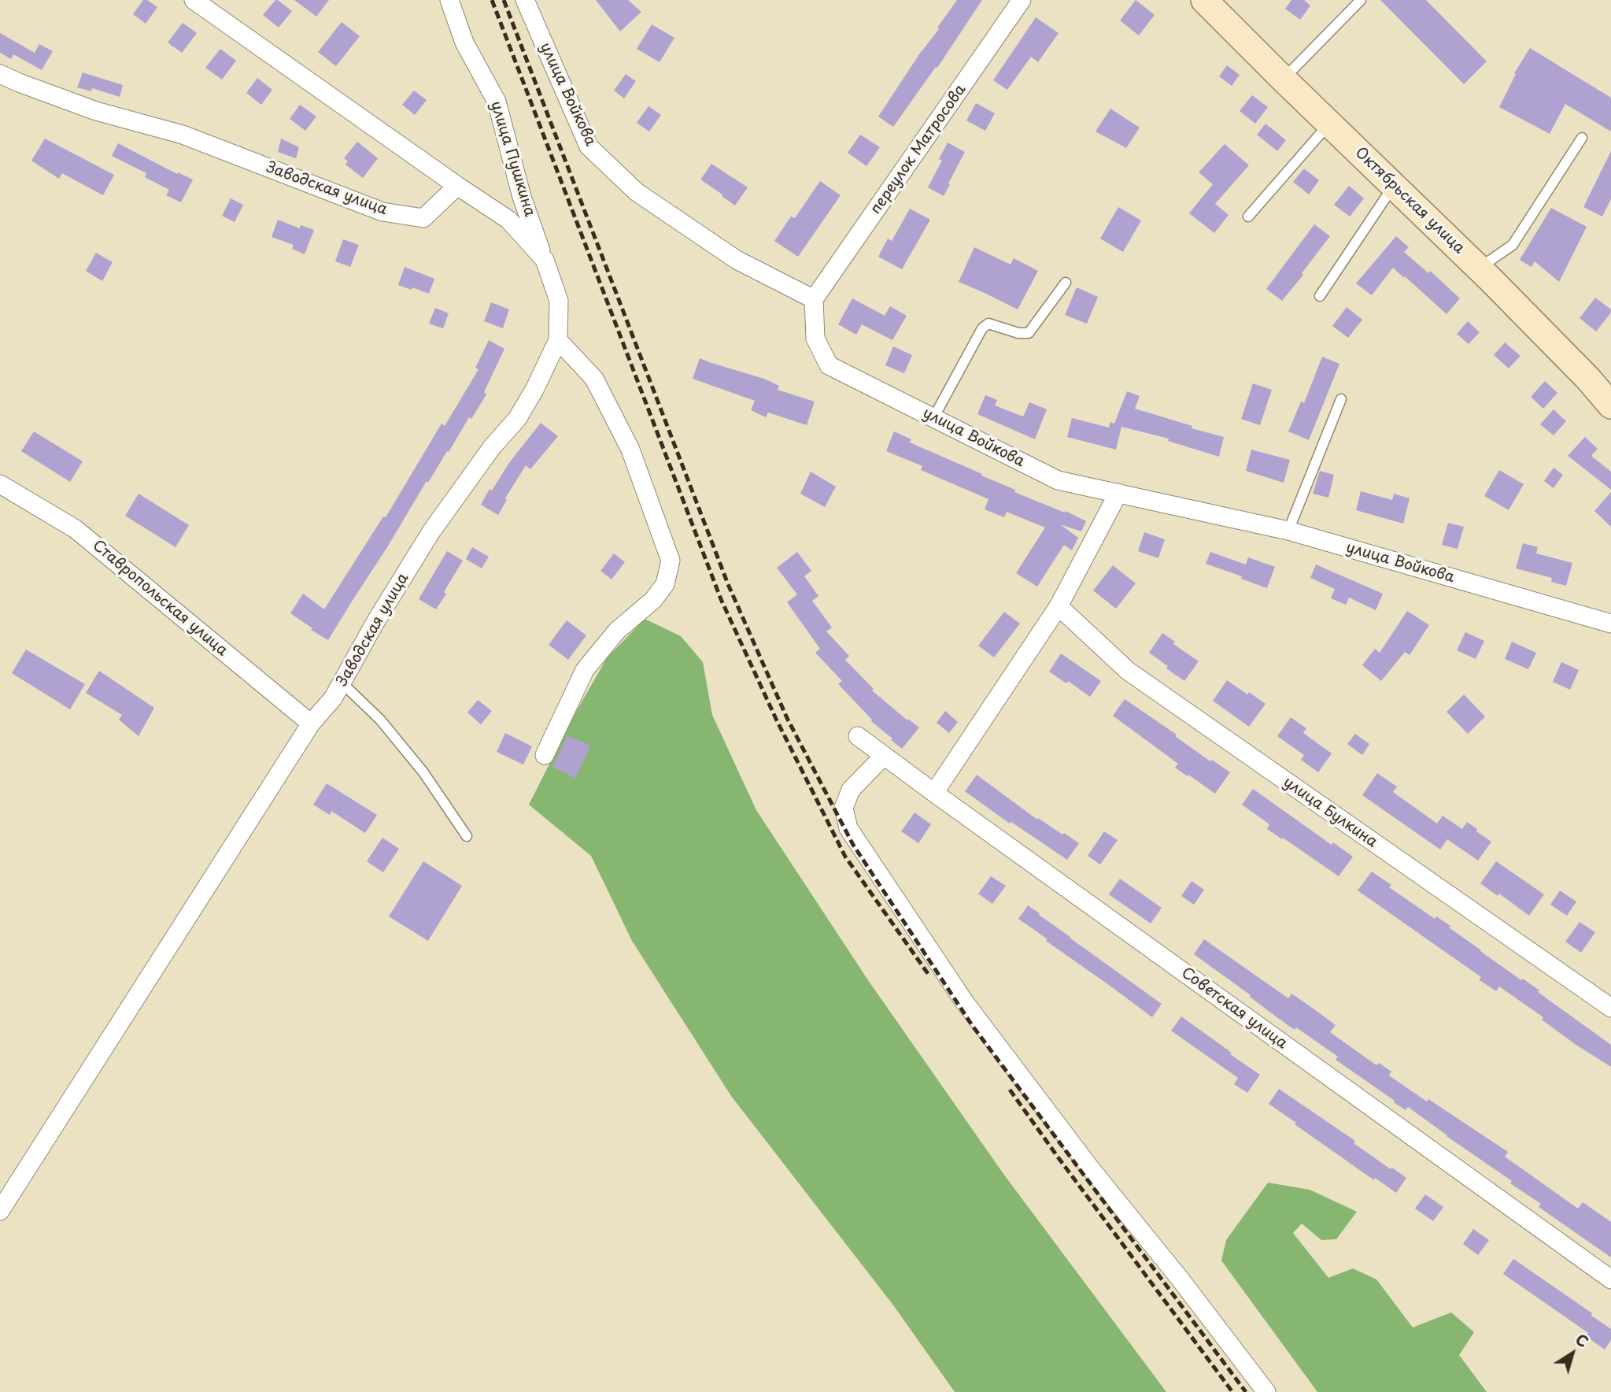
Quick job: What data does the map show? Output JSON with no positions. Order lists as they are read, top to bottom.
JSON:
{
  "streets": {
    "main road": ["Октябрьская улица"],
    "street": [
      "улица Войкова",
      "переулок Матросова",
      "улица Пушкина",
      "Заводская улица",
      "Ставропольская улица",
      "улица Булкина",
      "Советская улица"
    ]
  },
  "crossings": [
    ["улица Войкова", "переулок Матросова"],
    ["улица Пушкина", "Заводская улица"],
    ["Заводская улица", "Ставропольская улица"]
  ],
  "north": "top right"
}
